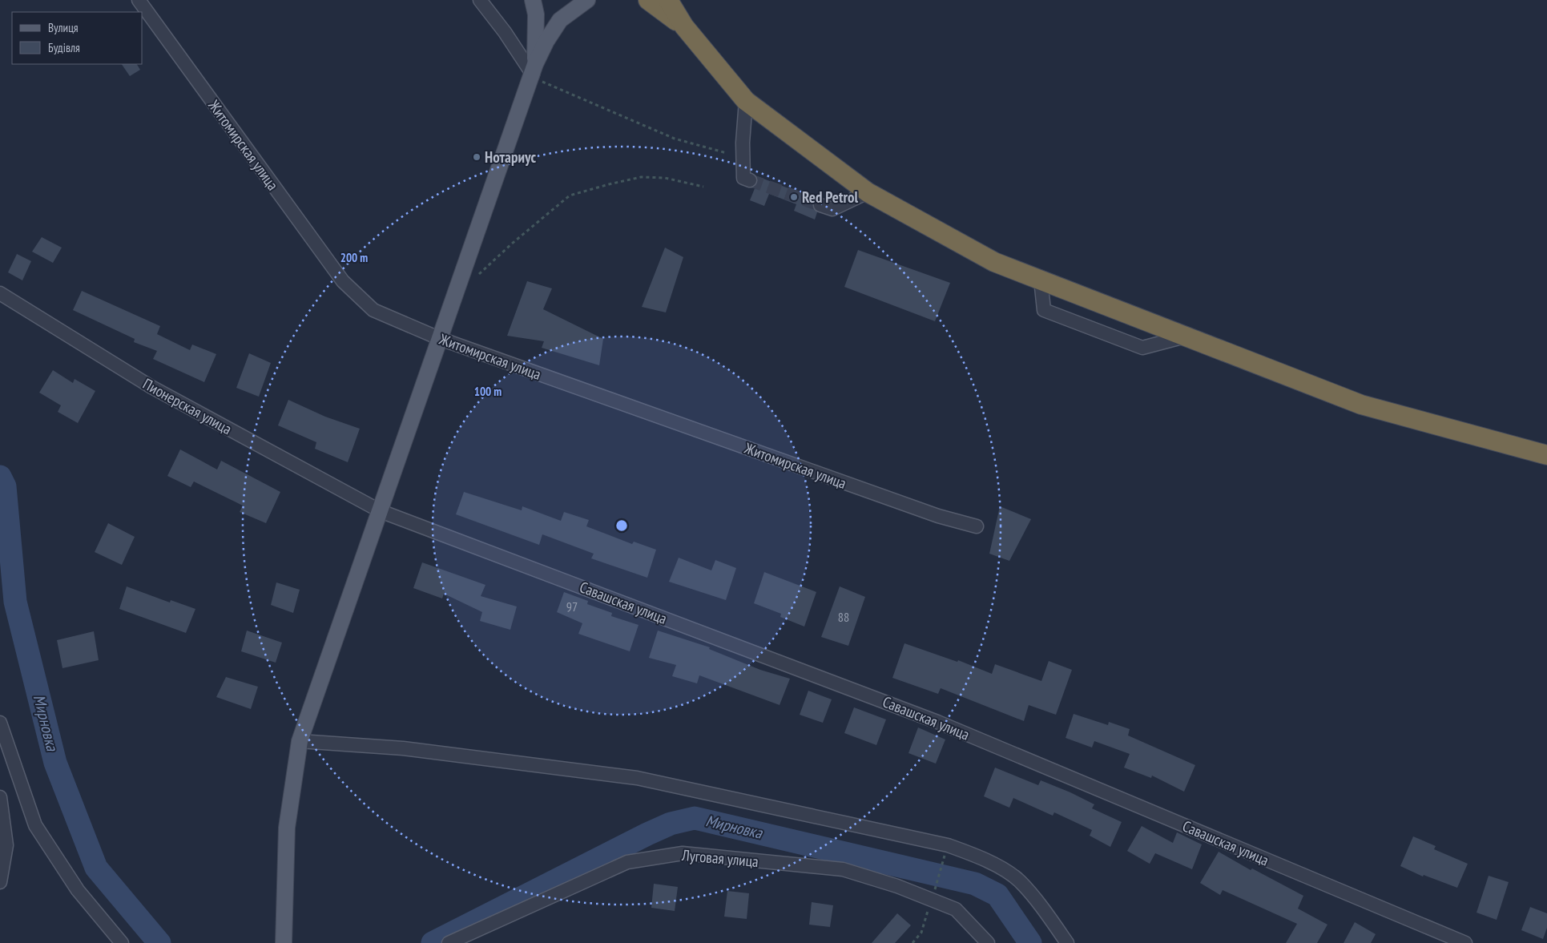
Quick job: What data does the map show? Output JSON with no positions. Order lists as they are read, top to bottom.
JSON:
{
  "streets": {
    "street": [
      "Житомирская улица",
      "Пионерская улица",
      "Савашская улица",
      "Луговая улица"
    ]
  },
  "crossings": [
    ["Пионерская улица", "Савашская улица"]
  ],
  "water": ["Мирновка"],
  "places": ["Нотариус", "Red Petrol"],
  "house_numbers": ["97", "88"],
  "legend": ["Вулиця", "Будівля"],
  "rings": ["200 m", "100 m"]
}
